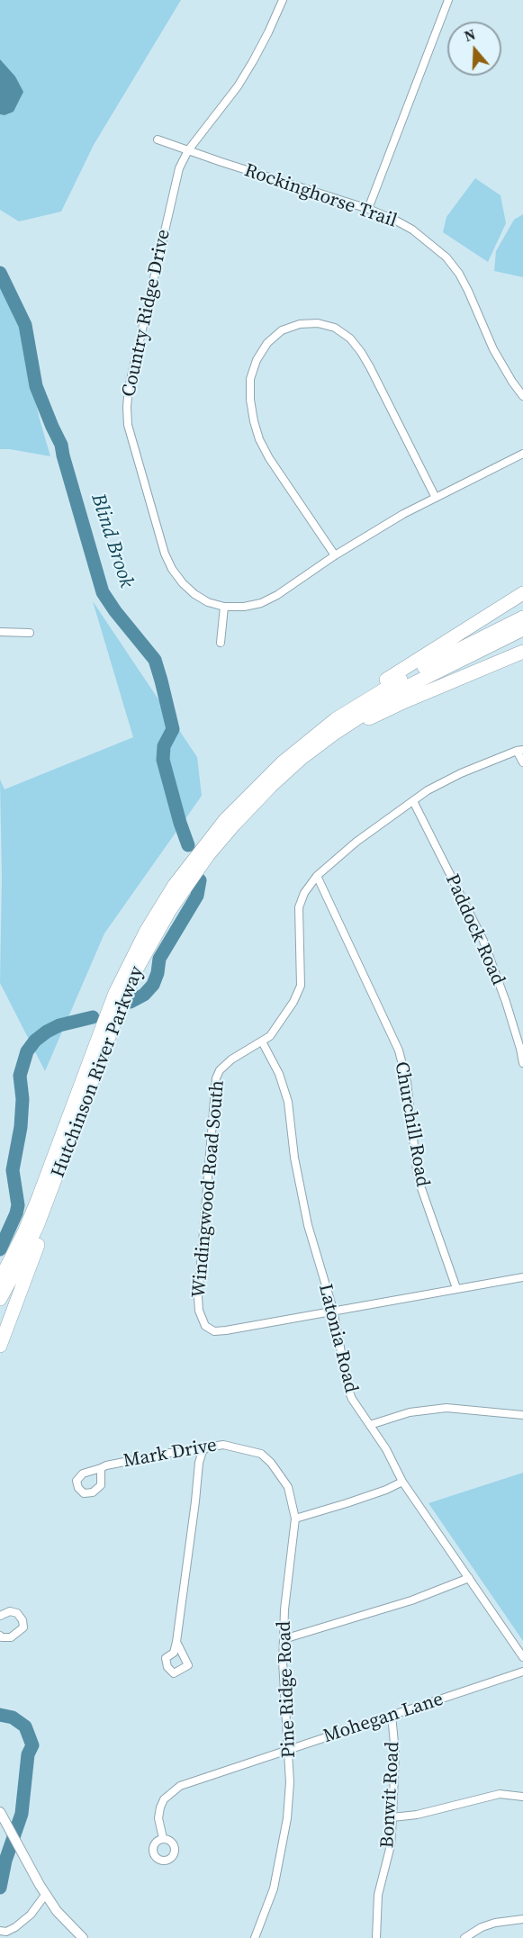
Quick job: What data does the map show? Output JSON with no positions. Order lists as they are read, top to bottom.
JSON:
{
  "streets": {
    "highway": ["Hutchinson River Parkway"],
    "street": [
      "Rockinghorse Trail",
      "Country Ridge Drive",
      "Paddock Road",
      "Churchill Road",
      "Windingwood Road South",
      "Latonia Road",
      "Mark Drive",
      "Pine Ridge Road",
      "Mohegan Lane",
      "Bonwit Road"
    ]
  },
  "crossings": [
    ["Rockinghorse Trail", "Country Ridge Drive"],
    ["Churchill Road", "Windingwood Road South"],
    ["Windingwood Road South", "Latonia Road"],
    ["Mark Drive", "Pine Ridge Road"],
    ["Pine Ridge Road", "Mohegan Lane"],
    ["Mohegan Lane", "Bonwit Road"]
  ],
  "water": ["Blind Brook"],
  "north": "top"
}
